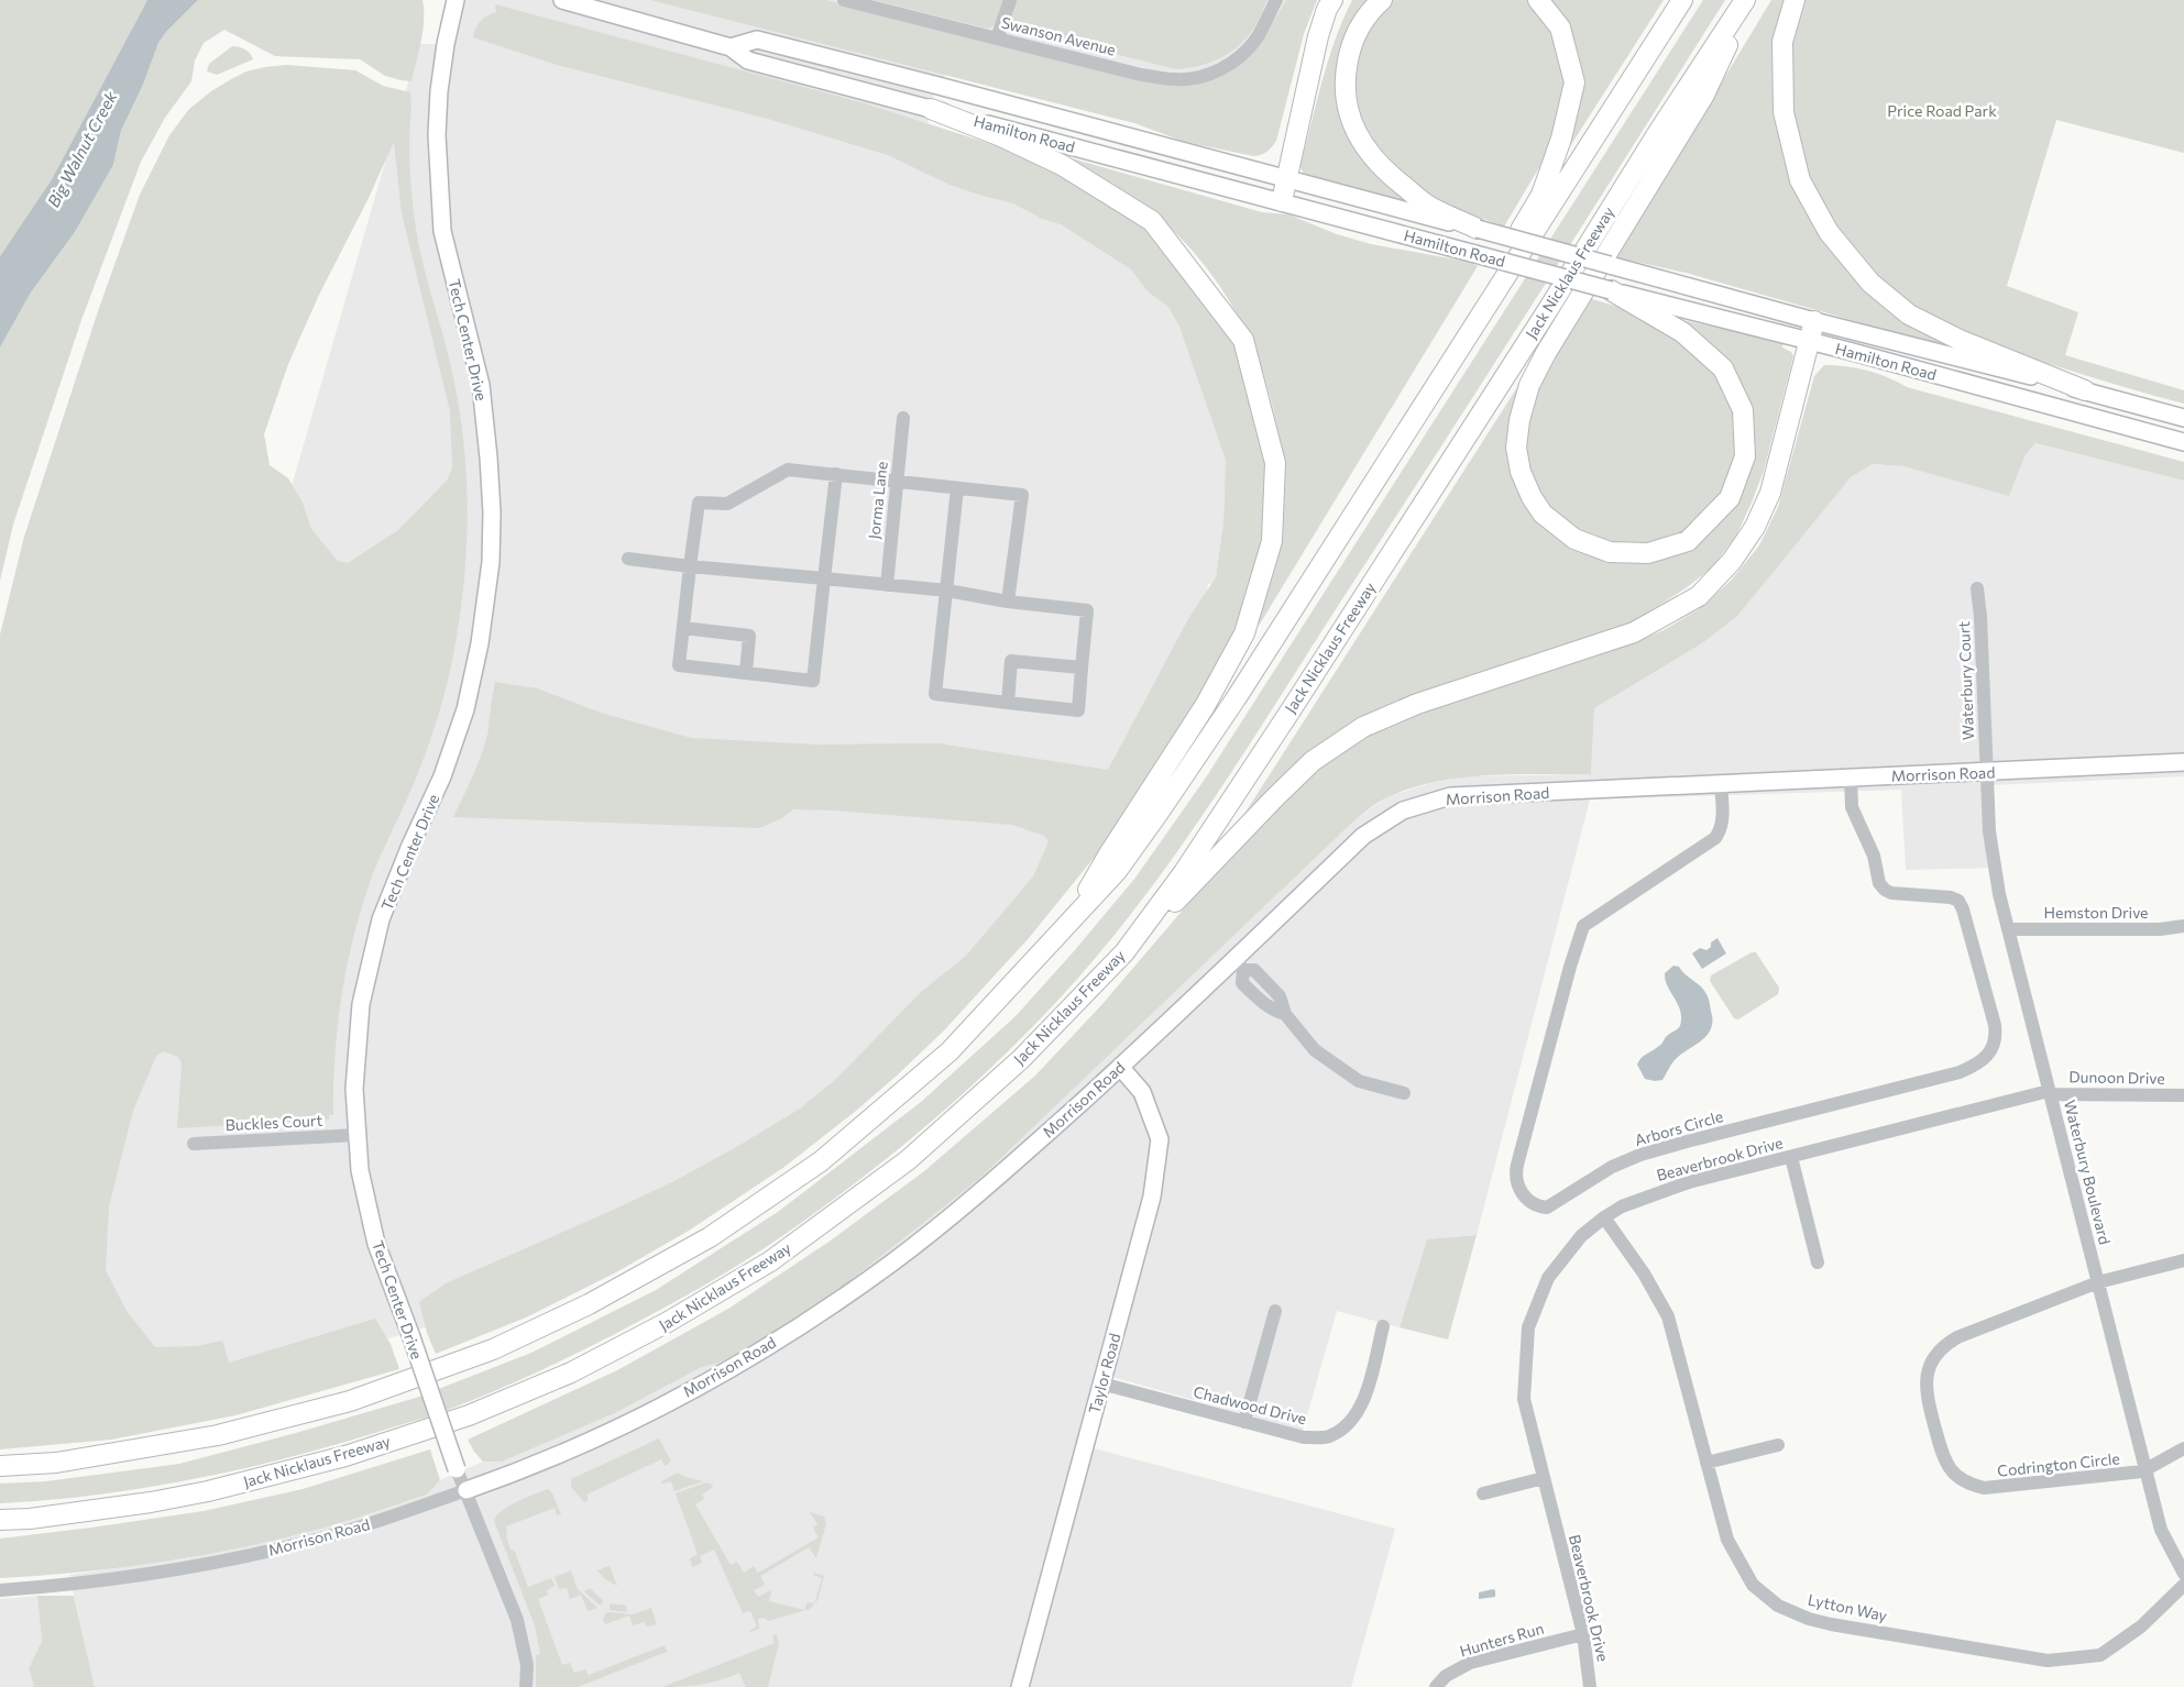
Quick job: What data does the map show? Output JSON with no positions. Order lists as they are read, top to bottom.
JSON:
{
  "streets": {
    "highway": ["Jack Nicklaus Freeway"],
    "main road": [
      "Hamilton Road",
      "Tech Center Drive",
      "Morrison Road",
      "Taylor Road"
    ],
    "street": [
      "Swanson Avenue",
      "Jorma Lane",
      "Waterbury Court",
      "Hemston Drive",
      "Dunoon Drive",
      "Buckles Court",
      "Arbors Circle",
      "Beaverbrook Drive",
      "Waterbury Boulevard",
      "Chadwood Drive",
      "Codrington Circle",
      "Lytton Way",
      "Hunters Run"
    ]
  },
  "crossings": [
    ["Tech Center Drive", "Morrison Road"],
    ["Tech Center Drive", "Buckles Court"],
    ["Waterbury Court", "Morrison Road"],
    ["Waterbury Court", "Waterbury Boulevard"],
    ["Morrison Road", "Arbors Circle"],
    ["Morrison Road", "Waterbury Boulevard"],
    ["Morrison Road", "Taylor Road"],
    ["Hemston Drive", "Waterbury Boulevard"],
    ["Dunoon Drive", "Beaverbrook Drive"],
    ["Dunoon Drive", "Waterbury Boulevard"],
    ["Beaverbrook Drive", "Waterbury Boulevard"],
    ["Beaverbrook Drive", "Lytton Way"],
    ["Beaverbrook Drive", "Hunters Run"],
    ["Waterbury Boulevard", "Codrington Circle"],
    ["Taylor Road", "Chadwood Drive"]
  ],
  "water": ["Big Walnut Creek"],
  "parks": ["Price Road Park"]
}
